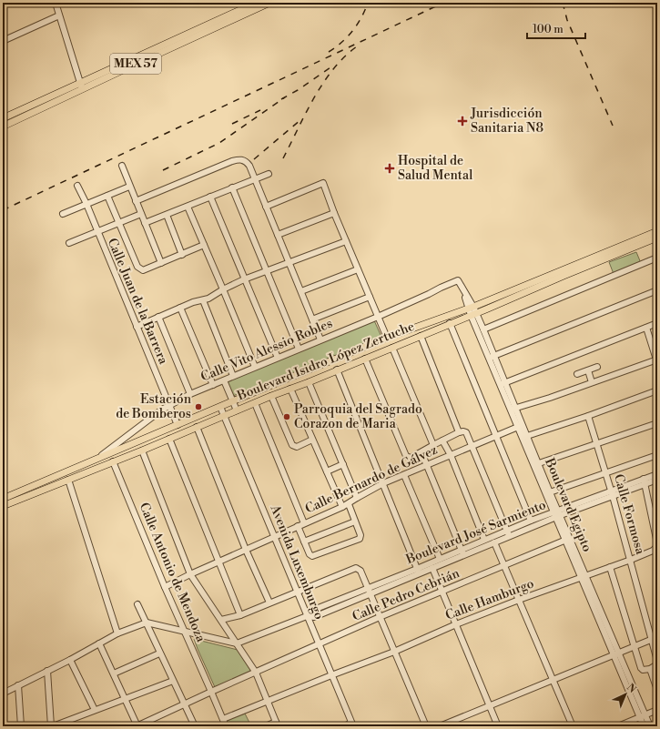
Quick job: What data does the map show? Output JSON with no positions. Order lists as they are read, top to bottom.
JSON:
{
  "streets": {
    "main road": ["MEX 57", "Boulevard Isidro López Zertuche"],
    "street": [
      "Calle Juan de la Barrera",
      "Calle Vito Alessio Robles",
      "Calle Bernardo de Gálvez",
      "Boulevard Egipto",
      "Calle Formosa",
      "Boulevard José Sarmiento",
      "Avenida Luxemburgo",
      "Calle Antonio de Mendoza",
      "Calle Pedro Cebrián",
      "Calle Hamburgo"
    ]
  },
  "crossings": [
    ["Calle Juan de la Barrera", "Calle Vito Alessio Robles"],
    ["Calle Juan de la Barrera", "Boulevard Isidro López Zertuche"],
    ["Calle Vito Alessio Robles", "Boulevard Isidro López Zertuche"],
    ["Calle Vito Alessio Robles", "Boulevard Egipto"],
    ["Boulevard Isidro López Zertuche", "Boulevard Egipto"],
    ["Boulevard Isidro López Zertuche", "Avenida Luxemburgo"],
    ["Boulevard Isidro López Zertuche", "Calle Antonio de Mendoza"],
    ["Calle Bernardo de Gálvez", "Boulevard Egipto"],
    ["Calle Bernardo de Gálvez", "Avenida Luxemburgo"],
    ["Calle Bernardo de Gálvez", "Calle Antonio de Mendoza"],
    ["Boulevard Egipto", "Boulevard José Sarmiento"],
    ["Boulevard Egipto", "Calle Pedro Cebrián"],
    ["Boulevard Egipto", "Calle Hamburgo"],
    ["Calle Formosa", "Boulevard José Sarmiento"],
    ["Calle Formosa", "Calle Hamburgo"],
    ["Boulevard José Sarmiento", "Avenida Luxemburgo"],
    ["Boulevard José Sarmiento", "Calle Hamburgo"],
    ["Avenida Luxemburgo", "Calle Pedro Cebrián"],
    ["Avenida Luxemburgo", "Calle Hamburgo"],
    ["Calle Antonio de Mendoza", "Calle Pedro Cebrián"],
    ["Calle Antonio de Mendoza", "Calle Hamburgo"]
  ],
  "places": {
    "health": ["Jurisdicción Sanitaria N8", "Hospital de Salud Mental"],
    "other": ["Estación de Bomberos", "Parroquia del Sagrado Corazon de Maria"]
  },
  "scale_bar": "100 m",
  "north": "top right"
}
